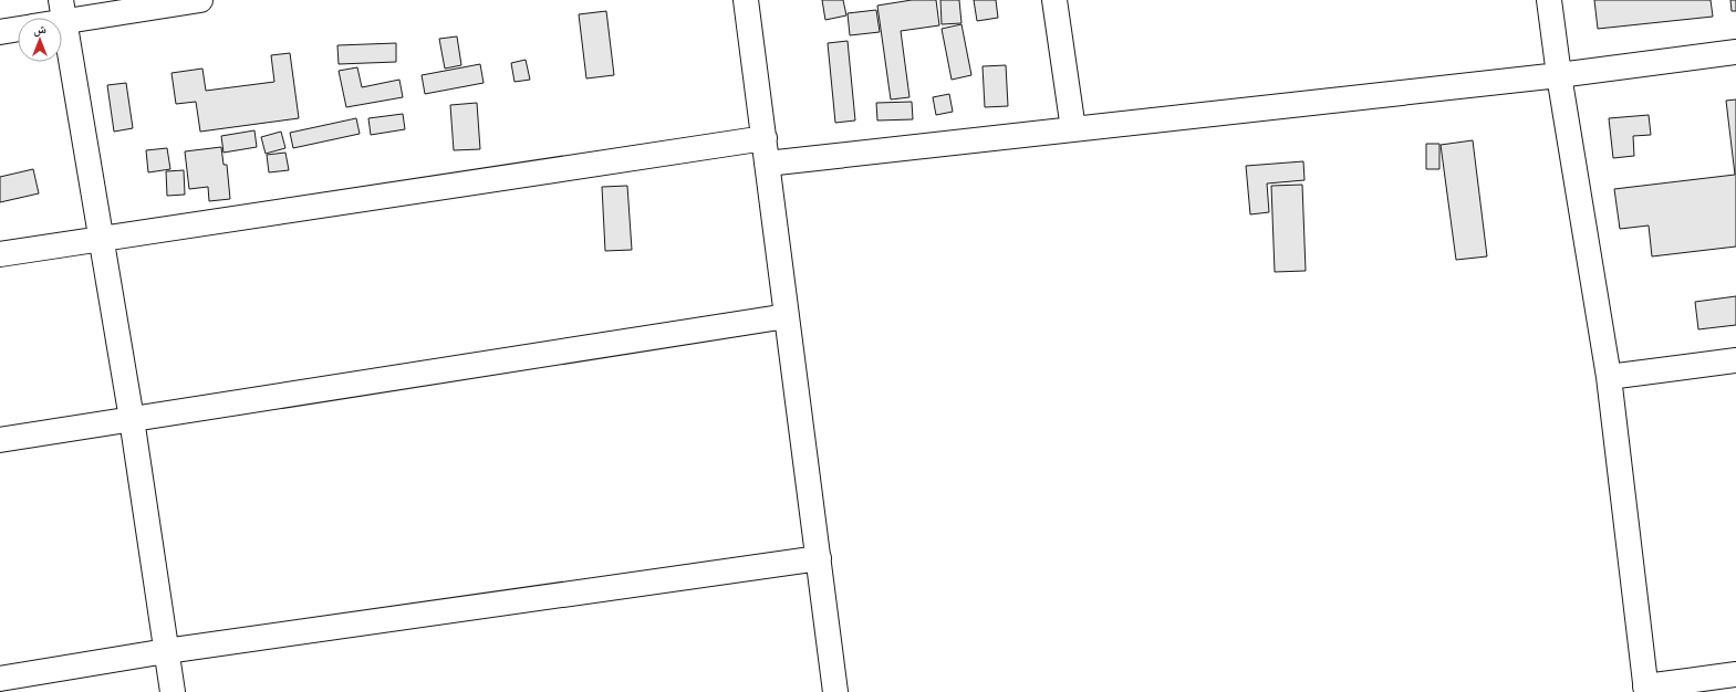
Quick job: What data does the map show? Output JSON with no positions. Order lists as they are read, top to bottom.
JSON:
{
  "north": "top"
}
